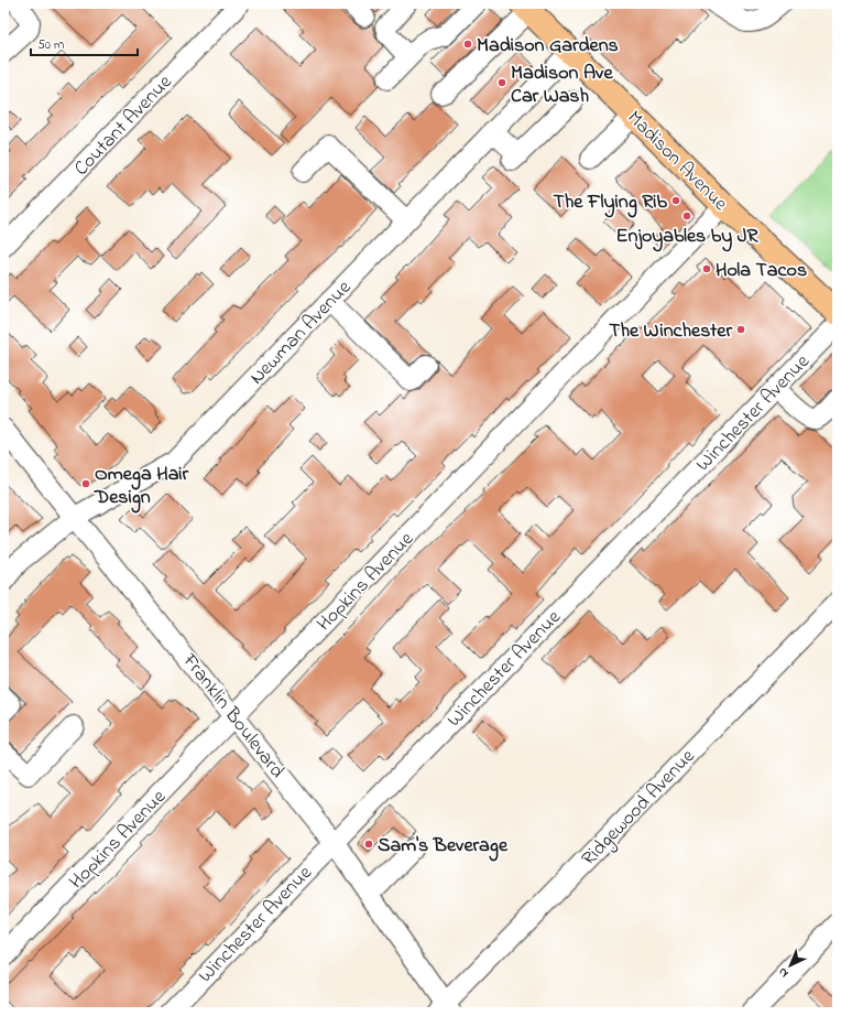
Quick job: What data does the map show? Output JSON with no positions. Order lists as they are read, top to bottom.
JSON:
{
  "streets": {
    "main road": ["Madison Avenue"],
    "street": [
      "Coutant Avenue",
      "Newman Avenue",
      "Winchester Avenue",
      "Hopkins Avenue",
      "Franklin Boulevard",
      "Ridgewood Avenue"
    ]
  },
  "crossings": [
    ["Madison Avenue", "Newman Avenue"],
    ["Madison Avenue", "Winchester Avenue"],
    ["Madison Avenue", "Hopkins Avenue"],
    ["Newman Avenue", "Franklin Boulevard"],
    ["Winchester Avenue", "Franklin Boulevard"],
    ["Hopkins Avenue", "Franklin Boulevard"],
    ["Franklin Boulevard", "Ridgewood Avenue"]
  ],
  "places": [
    "Madison Gardens",
    "Madison Ave Car Wash",
    "The Flying Rib",
    "Enjoyables by JR",
    "Hola Tacos",
    "The Winchester",
    "Omega Hair Design",
    "Sam's Beverage"
  ],
  "scale_bar": "50 m",
  "north": "bottom left"
}
